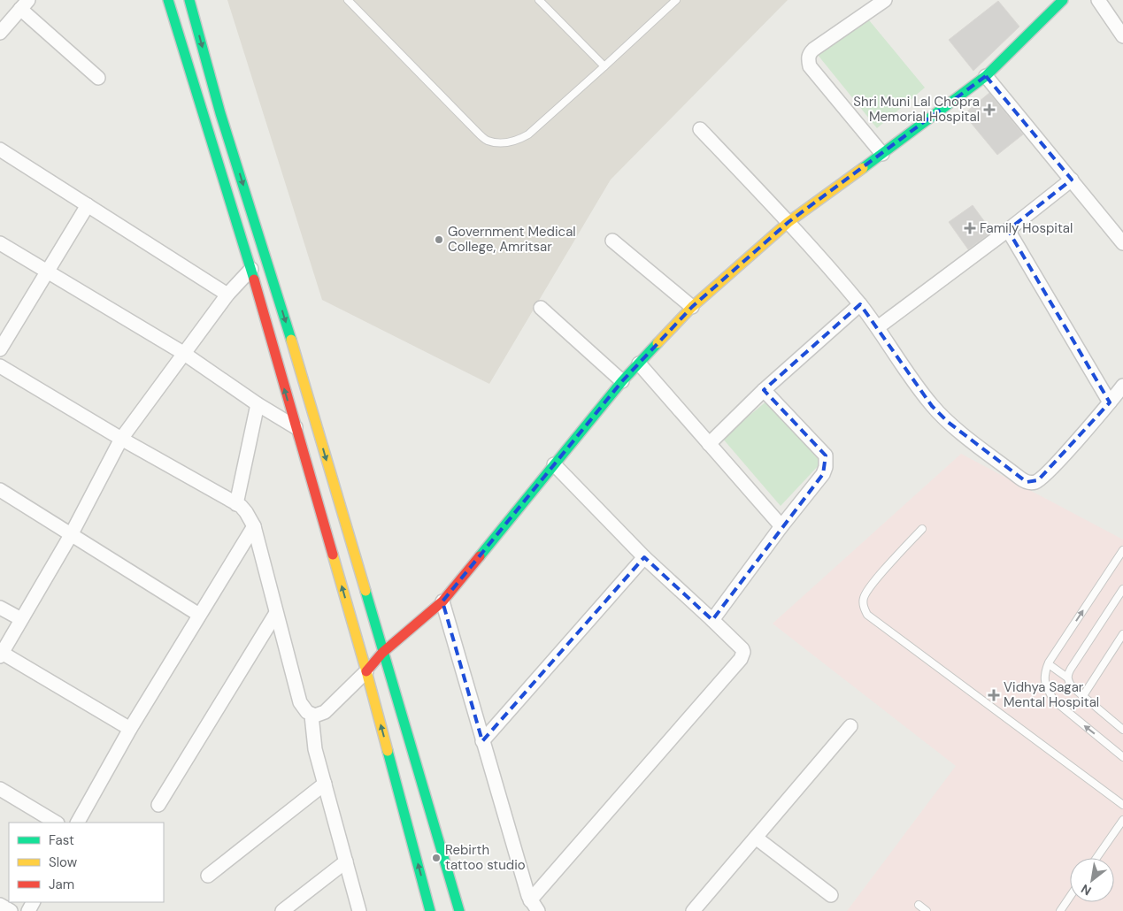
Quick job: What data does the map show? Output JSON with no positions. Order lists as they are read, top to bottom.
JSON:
{
  "places": {
    "health": ["Shri Muni Lal Chopra Memorial Hospital", "Family Hospital", "Vidhya Sagar Mental Hospital"],
    "other": ["Government Medical College, Amritsar", "Rebirth tattoo studio"]
  },
  "legend": ["Fast", "Slow", "Jam"],
  "north": "bottom left"
}
